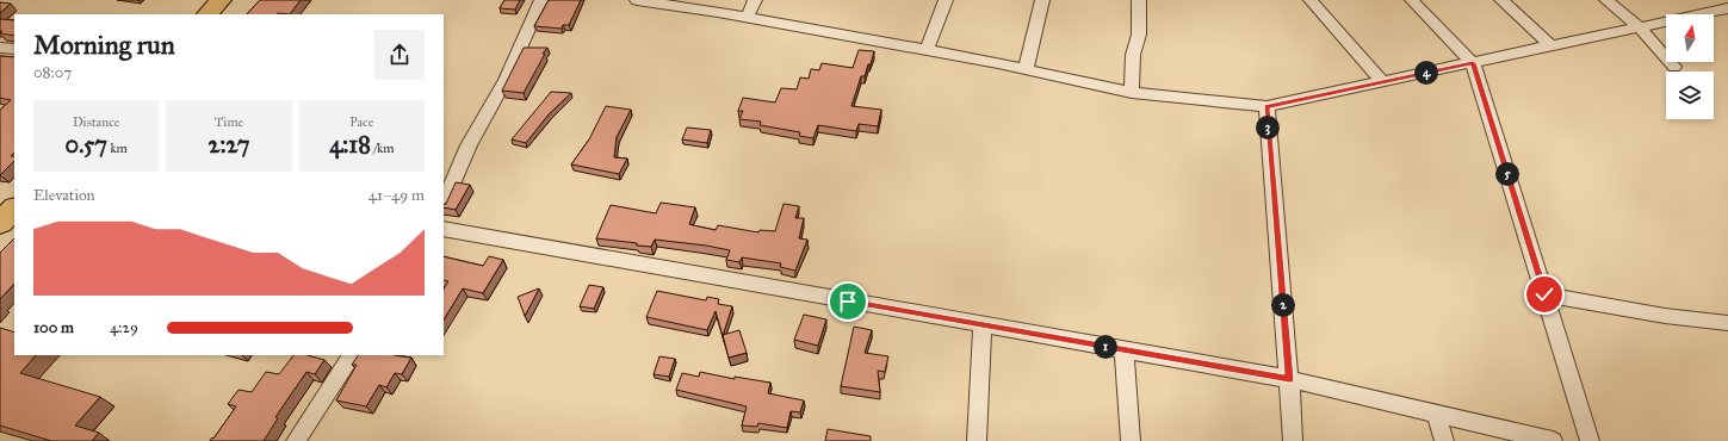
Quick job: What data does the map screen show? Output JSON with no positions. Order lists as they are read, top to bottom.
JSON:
{
  "north": "top",
  "page": {
    "heading": ["Morning run", "08:07"],
    "pins": [
      "4",
      "3",
      "5",
      "2",
      "1"
    ],
    "stats": [
      ["Distance", "0.57 km"],
      ["Time", "2:27"],
      ["Pace", "4:18 /km"]
    ],
    "chart": ["Elevation", "41–49 m"],
    "list": [
      {
        "name": "100 m",
        "note": "4:29"
      }
    ]
  }
}
